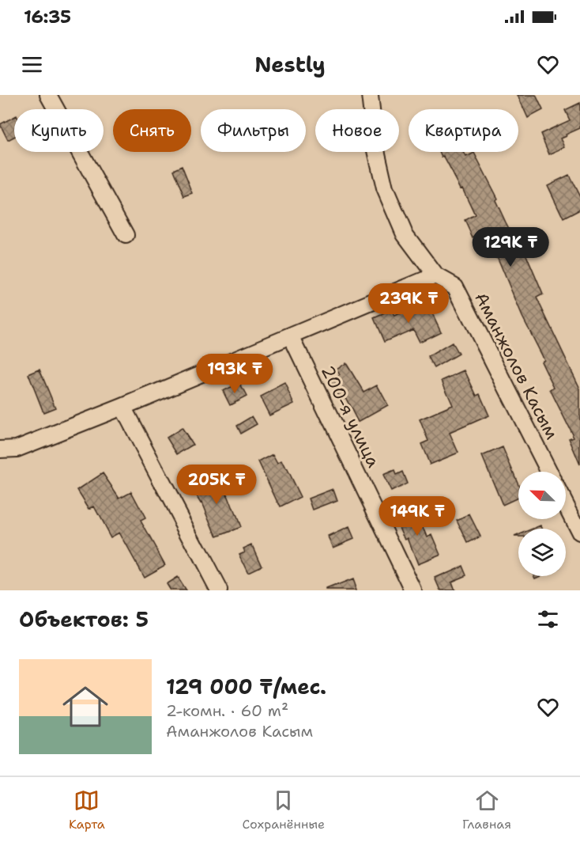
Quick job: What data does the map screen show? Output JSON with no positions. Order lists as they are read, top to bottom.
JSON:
{
  "streets": {
    "street": ["Аманжолов Касым", "200-я улица"]
  },
  "north": "top left",
  "page": {
    "status": "16:35",
    "header": "Nestly",
    "chip": [
      "Купить",
      "Снять",
      "Фильтры",
      "Новое",
      "Квартира"
    ],
    "price": [
      "129K ₸",
      "239K ₸",
      "193K ₸",
      "205K ₸",
      "149K ₸"
    ],
    "heading": "Объектов: 5",
    "list": [
      {
        "name": "129 000 ₸/мес.",
        "note": "2-комн. · 60 m² · Аманжолов Касым"
      }
    ],
    "tabs": ["Карта", "Сохранённые", "Главная"]
  }
}
